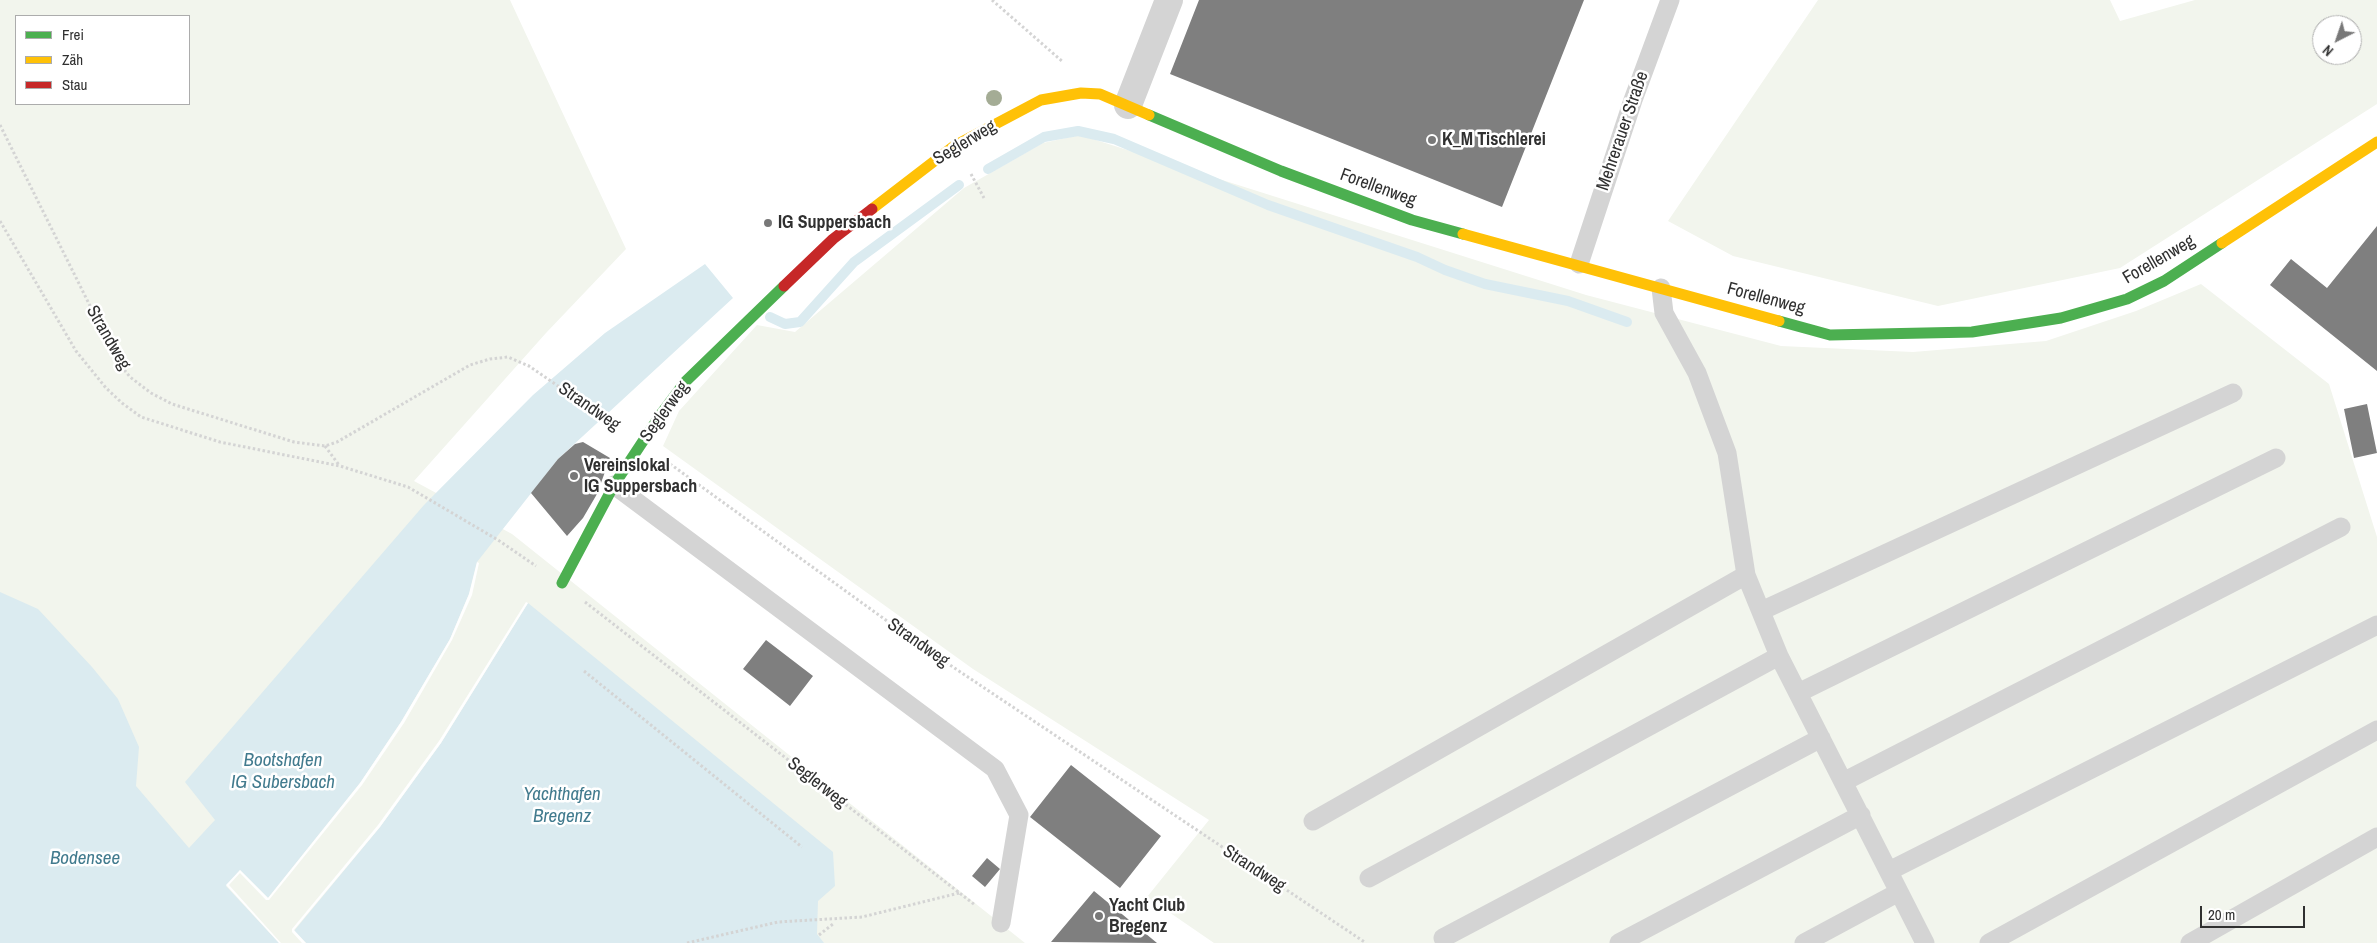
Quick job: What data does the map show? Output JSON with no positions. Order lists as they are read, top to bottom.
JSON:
{
  "streets": {
    "street": ["Seglerweg", "Forellenweg"],
    "lane": ["Mehrerauer Straße"],
    "path": ["Strandweg"]
  },
  "crossings": [
    ["Mehrerauer Straße", "Forellenweg"],
    ["Seglerweg", "Forellenweg"],
    ["Seglerweg", "Strandweg"]
  ],
  "water": ["Bootshafen IG Subersbach", "Yachthafen Bregenz", "Bodensee"],
  "places": [
    "K_M Tischlerei",
    "IG Suppersbach",
    "Vereinslokal IG Suppersbach",
    "Yacht Club Bregenz"
  ],
  "legend": ["Frei", "Zäh", "Stau"],
  "scale_bar": "20 m",
  "north": "bottom left"
}
